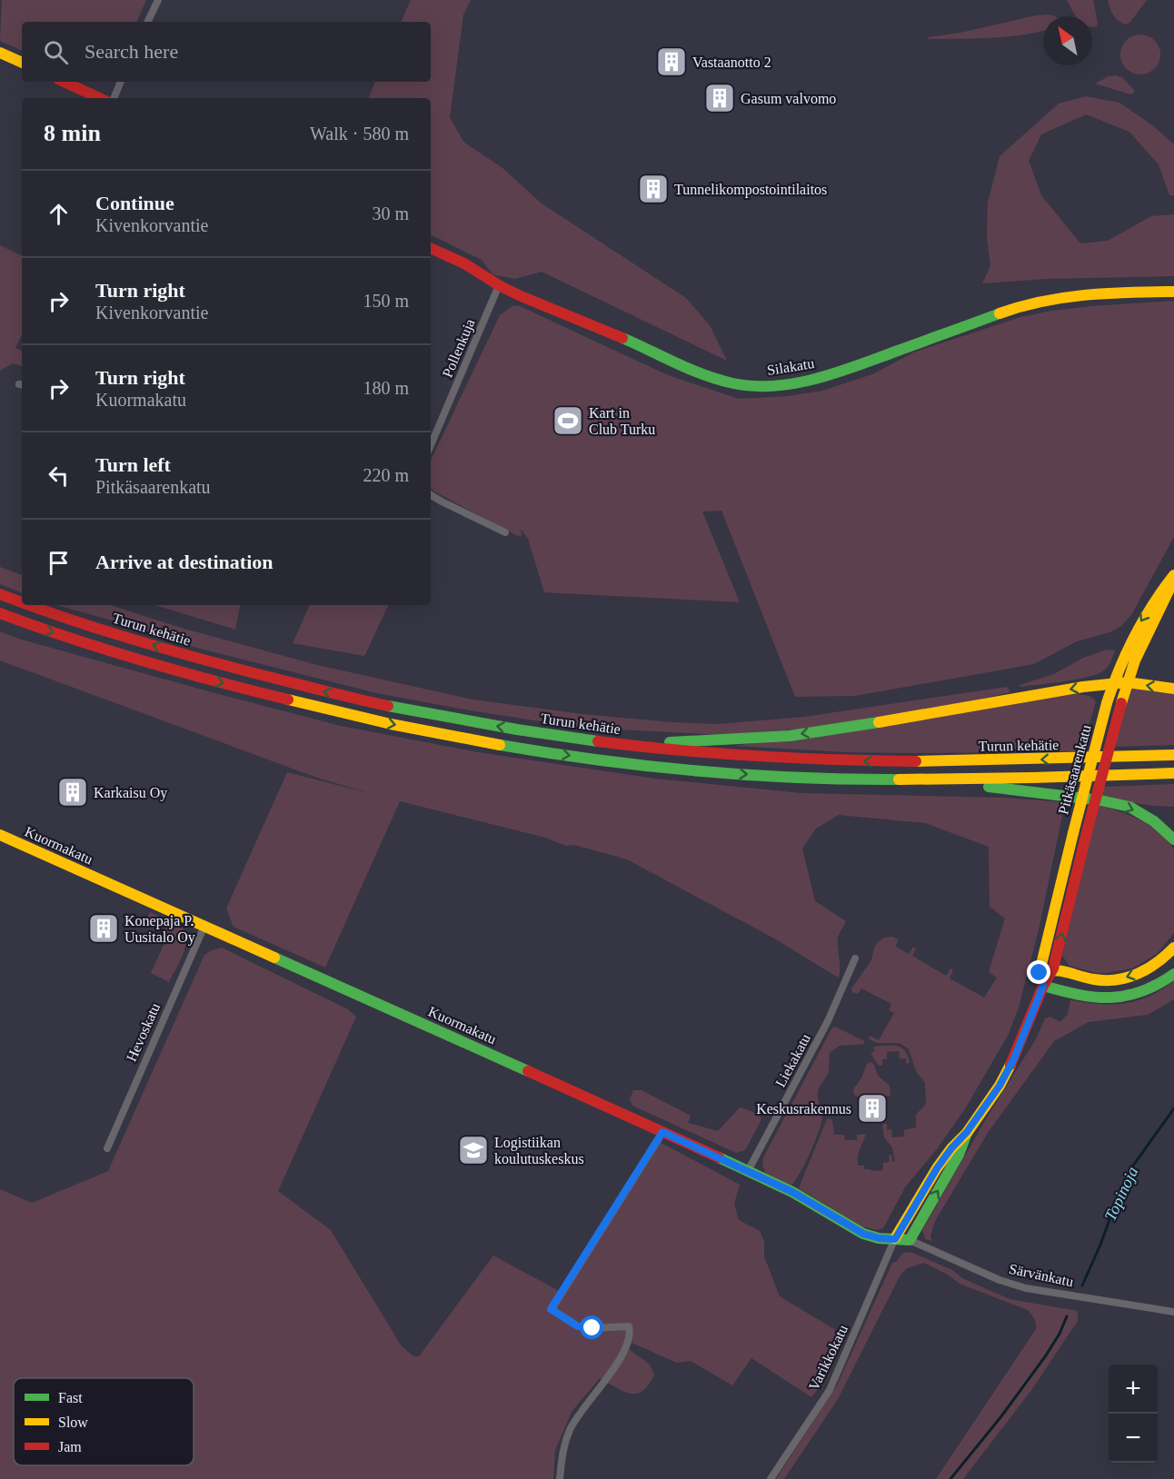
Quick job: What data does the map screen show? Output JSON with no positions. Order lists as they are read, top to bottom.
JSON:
{
  "streets": {
    "main road": [
      "Silakatu",
      "Turun kehätie",
      "Pitkäsaarenkatu",
      "Kuormakatu"
    ],
    "street": [
      "Pollenkuja",
      "Hevoskatu",
      "Liekakatu",
      "Särvänkatu",
      "Varikkokatu"
    ]
  },
  "crossings": [
    ["Pollenkuja", "Silakatu"],
    ["Pitkäsaarenkatu", "Kuormakatu"],
    ["Pitkäsaarenkatu", "Särvänkatu"],
    ["Pitkäsaarenkatu", "Varikkokatu"],
    ["Kuormakatu", "Hevoskatu"],
    ["Kuormakatu", "Liekakatu"],
    ["Kuormakatu", "Särvänkatu"],
    ["Kuormakatu", "Varikkokatu"]
  ],
  "water": ["Topinoja"],
  "places": {
    "building": [
      "Vastaanotto 2",
      "Gasum valvomo",
      "Tunnelikompostointilaitos",
      "Karkaisu Oy",
      "Konepaja P. Uusitalo Oy",
      "Keskusrakennus"
    ],
    "sports": ["Kart in Club Turku"],
    "school or university": ["Logistiikan koulutuskeskus"]
  },
  "legend": ["Fast", "Slow", "Jam"],
  "north": "top left",
  "page": {
    "search": "Search here",
    "heading": ["8 min", "Walk · 580 m"],
    "list": [
      ["Continue", "Kivenkorvantie", "30 m"],
      ["Turn right", "Kivenkorvantie", "150 m"],
      ["Turn right", "Kuormakatu", "180 m"],
      ["Turn left", "Pitkäsaarenkatu", "220 m"],
      "Arrive at destination"
    ],
    "map_buttons": ["+", "−"]
  }
}
